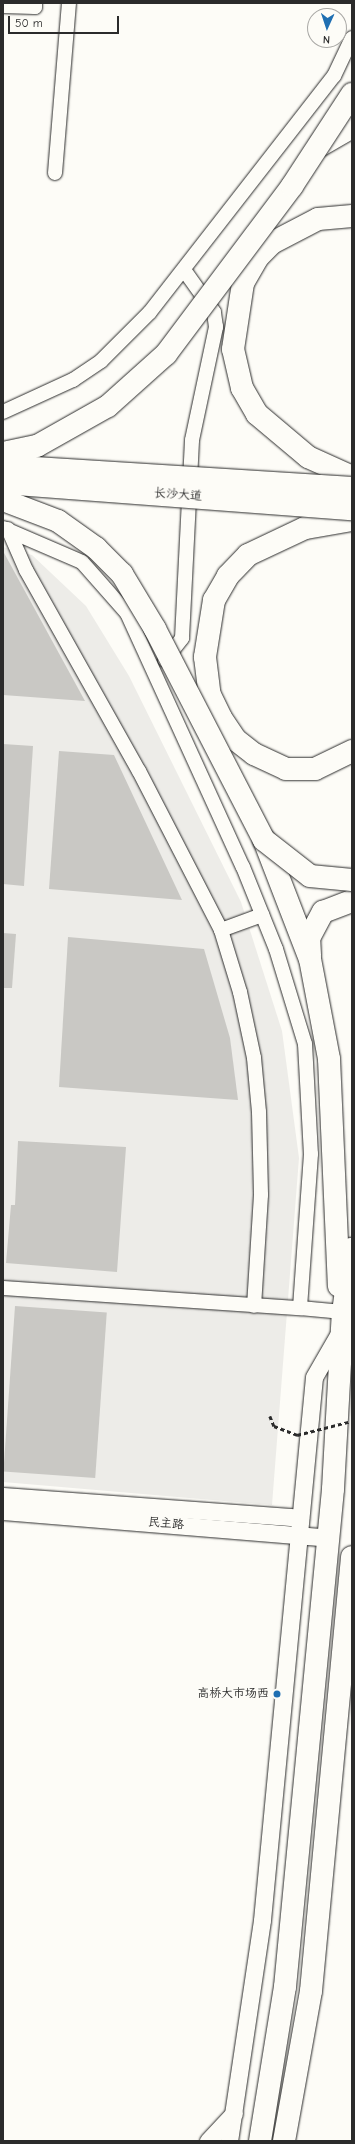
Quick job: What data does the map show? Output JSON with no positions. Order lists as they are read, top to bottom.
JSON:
{
  "streets": {
    "main road": ["长沙大道"],
    "street": ["民主路"]
  },
  "places": ["高桥大市场西"],
  "scale_bar": "50 m",
  "north": "bottom"
}
